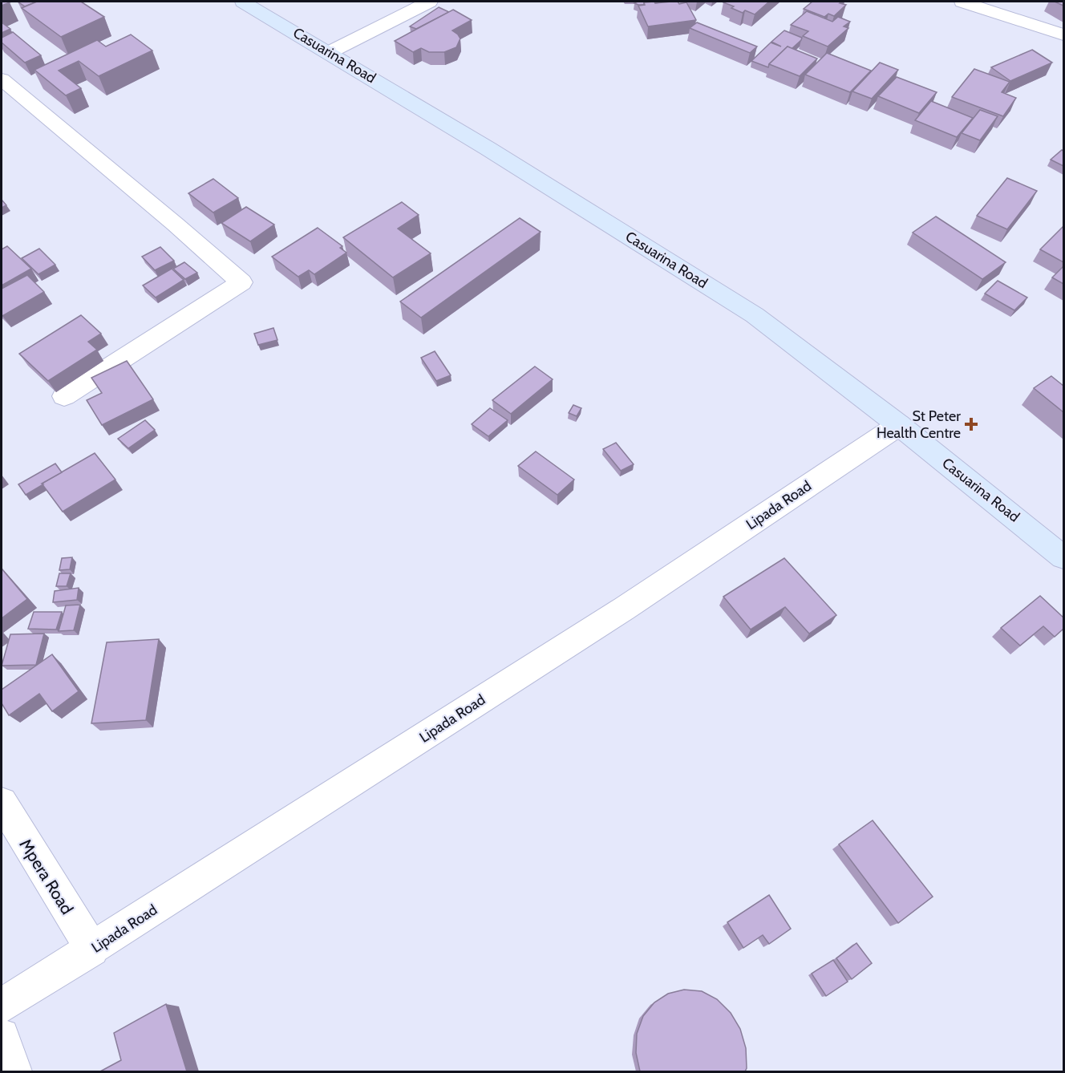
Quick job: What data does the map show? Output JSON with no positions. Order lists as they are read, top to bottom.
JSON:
{
  "streets": {
    "street": ["Casuarina Road", "Lipada Road", "Mpera Road"]
  },
  "crossings": [
    ["Casuarina Road", "Lipada Road"],
    ["Lipada Road", "Mpera Road"]
  ],
  "places": {
    "health": ["St Peter Health Centre"]
  }
}
